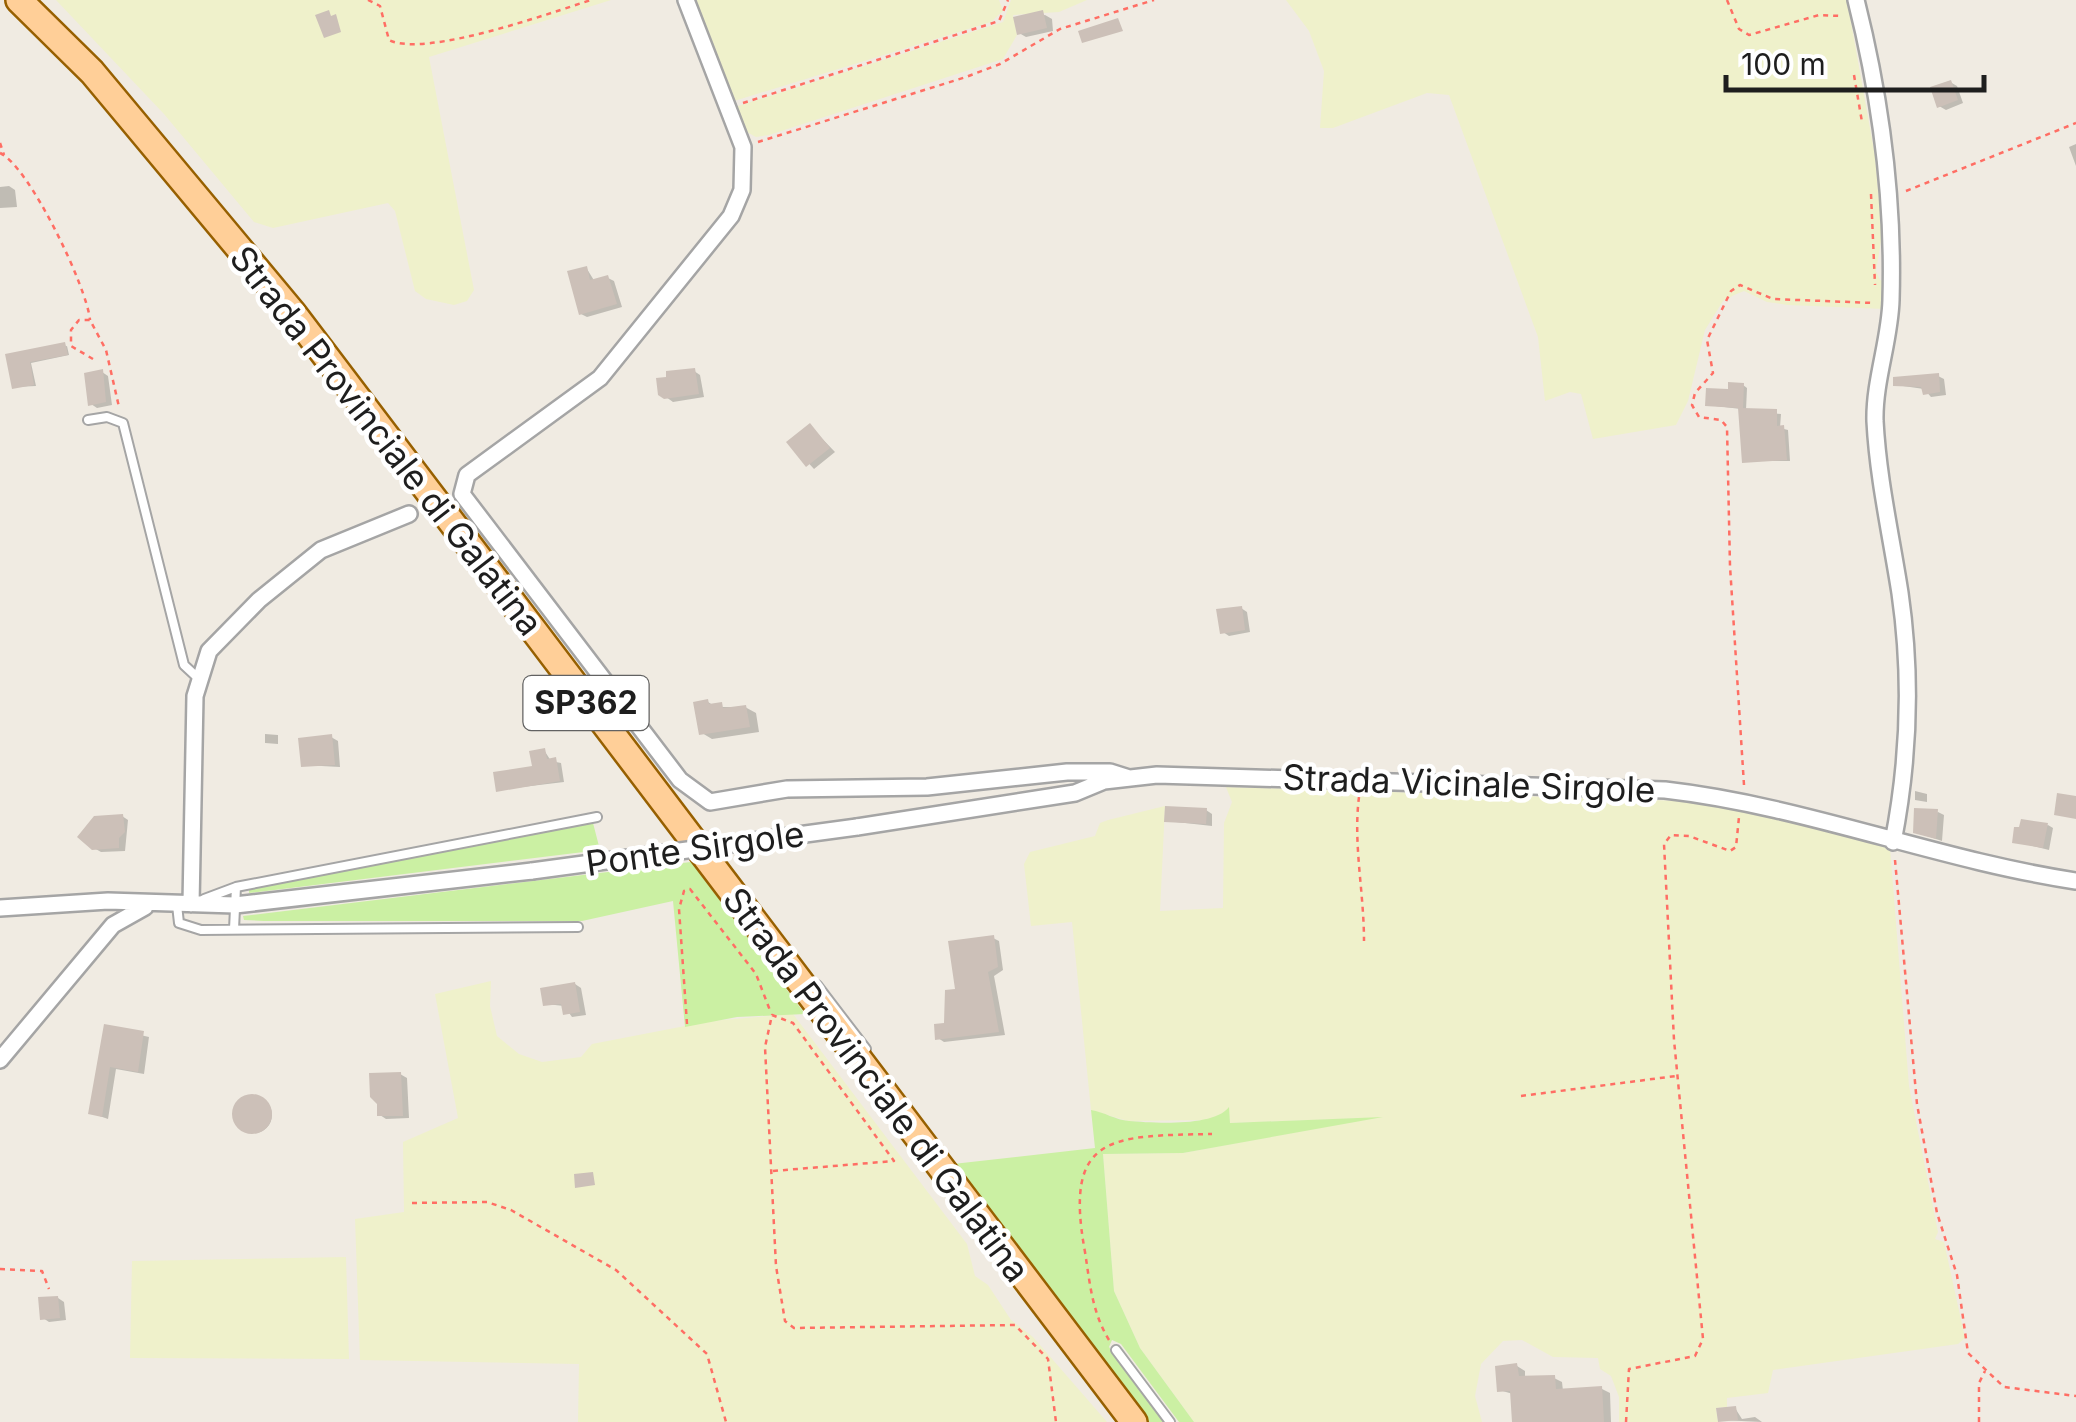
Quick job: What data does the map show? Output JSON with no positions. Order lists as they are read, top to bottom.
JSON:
{
  "streets": {
    "main road": ["Strada Provinciale di Galatina", "SP362"],
    "street": ["Strada Vicinale Sirgole", "Ponte Sirgole"]
  },
  "crossings": [
    ["Strada Vicinale Sirgole", "Ponte Sirgole"]
  ],
  "scale_bar": "100 m"
}
